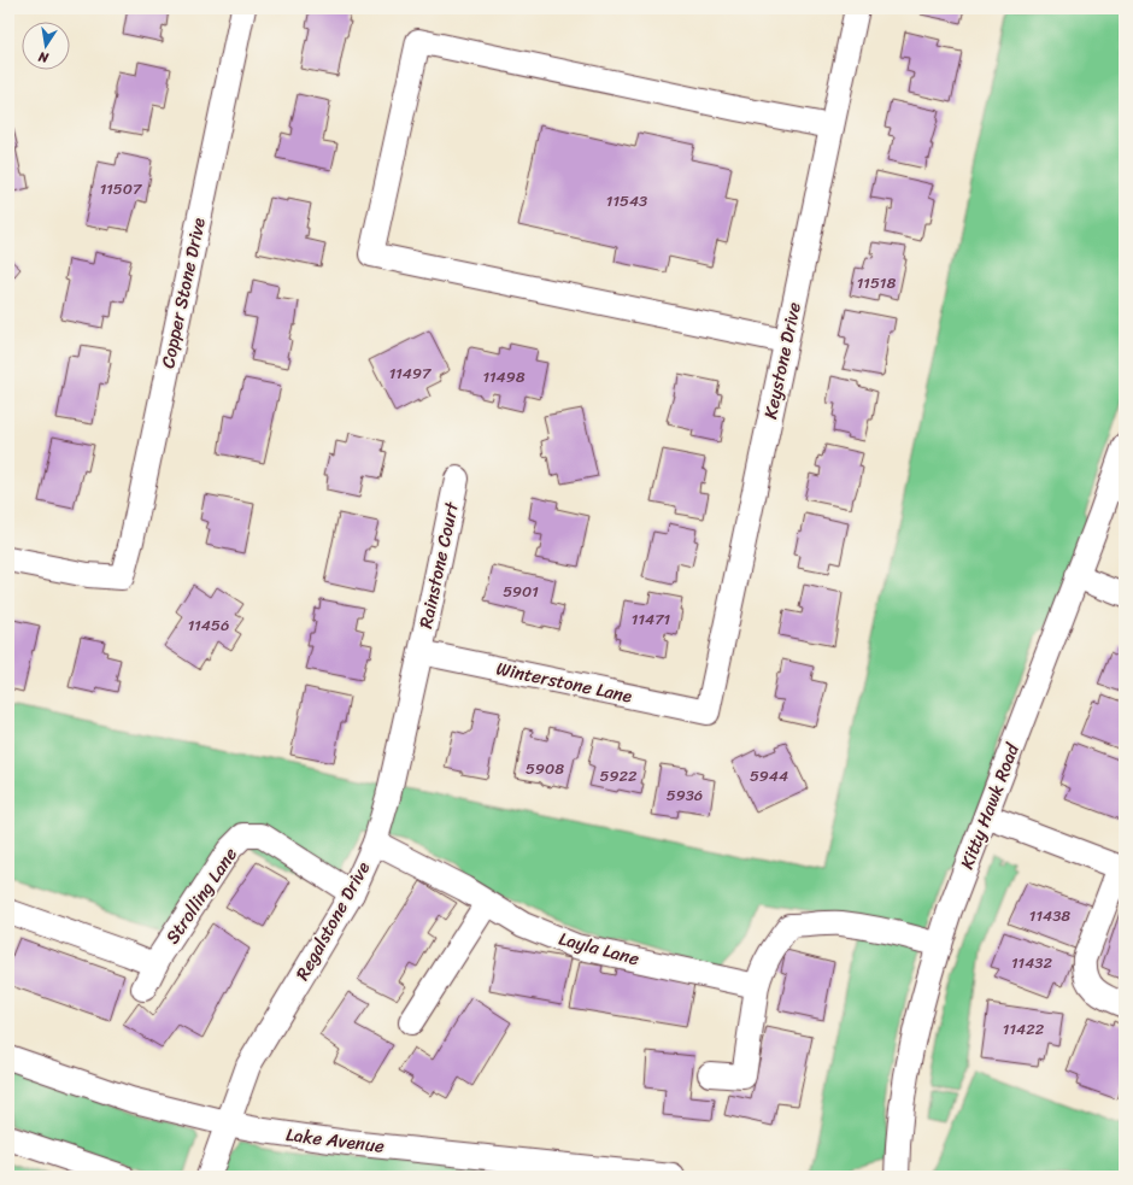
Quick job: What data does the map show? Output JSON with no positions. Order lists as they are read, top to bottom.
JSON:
{
  "streets": {
    "street": [
      "Copper Stone Drive",
      "Keystone Drive",
      "Rainstone Court",
      "Winterstone Lane",
      "Kitty Hawk Road",
      "Strolling Lane",
      "Regalstone Drive",
      "Layla Lane",
      "Lake Avenue"
    ]
  },
  "crossings": [
    ["Keystone Drive", "Winterstone Lane"],
    ["Rainstone Court", "Winterstone Lane"],
    ["Rainstone Court", "Regalstone Drive"],
    ["Winterstone Lane", "Regalstone Drive"],
    ["Strolling Lane", "Regalstone Drive"],
    ["Regalstone Drive", "Layla Lane"],
    ["Regalstone Drive", "Lake Avenue"]
  ],
  "house_numbers": [
    "11507",
    "11543",
    "11518",
    "11497",
    "11498",
    "5901",
    "11471",
    "11456",
    "5908",
    "5922",
    "5944",
    "5936",
    "11438",
    "11432",
    "11422"
  ],
  "north": "bottom"
}
